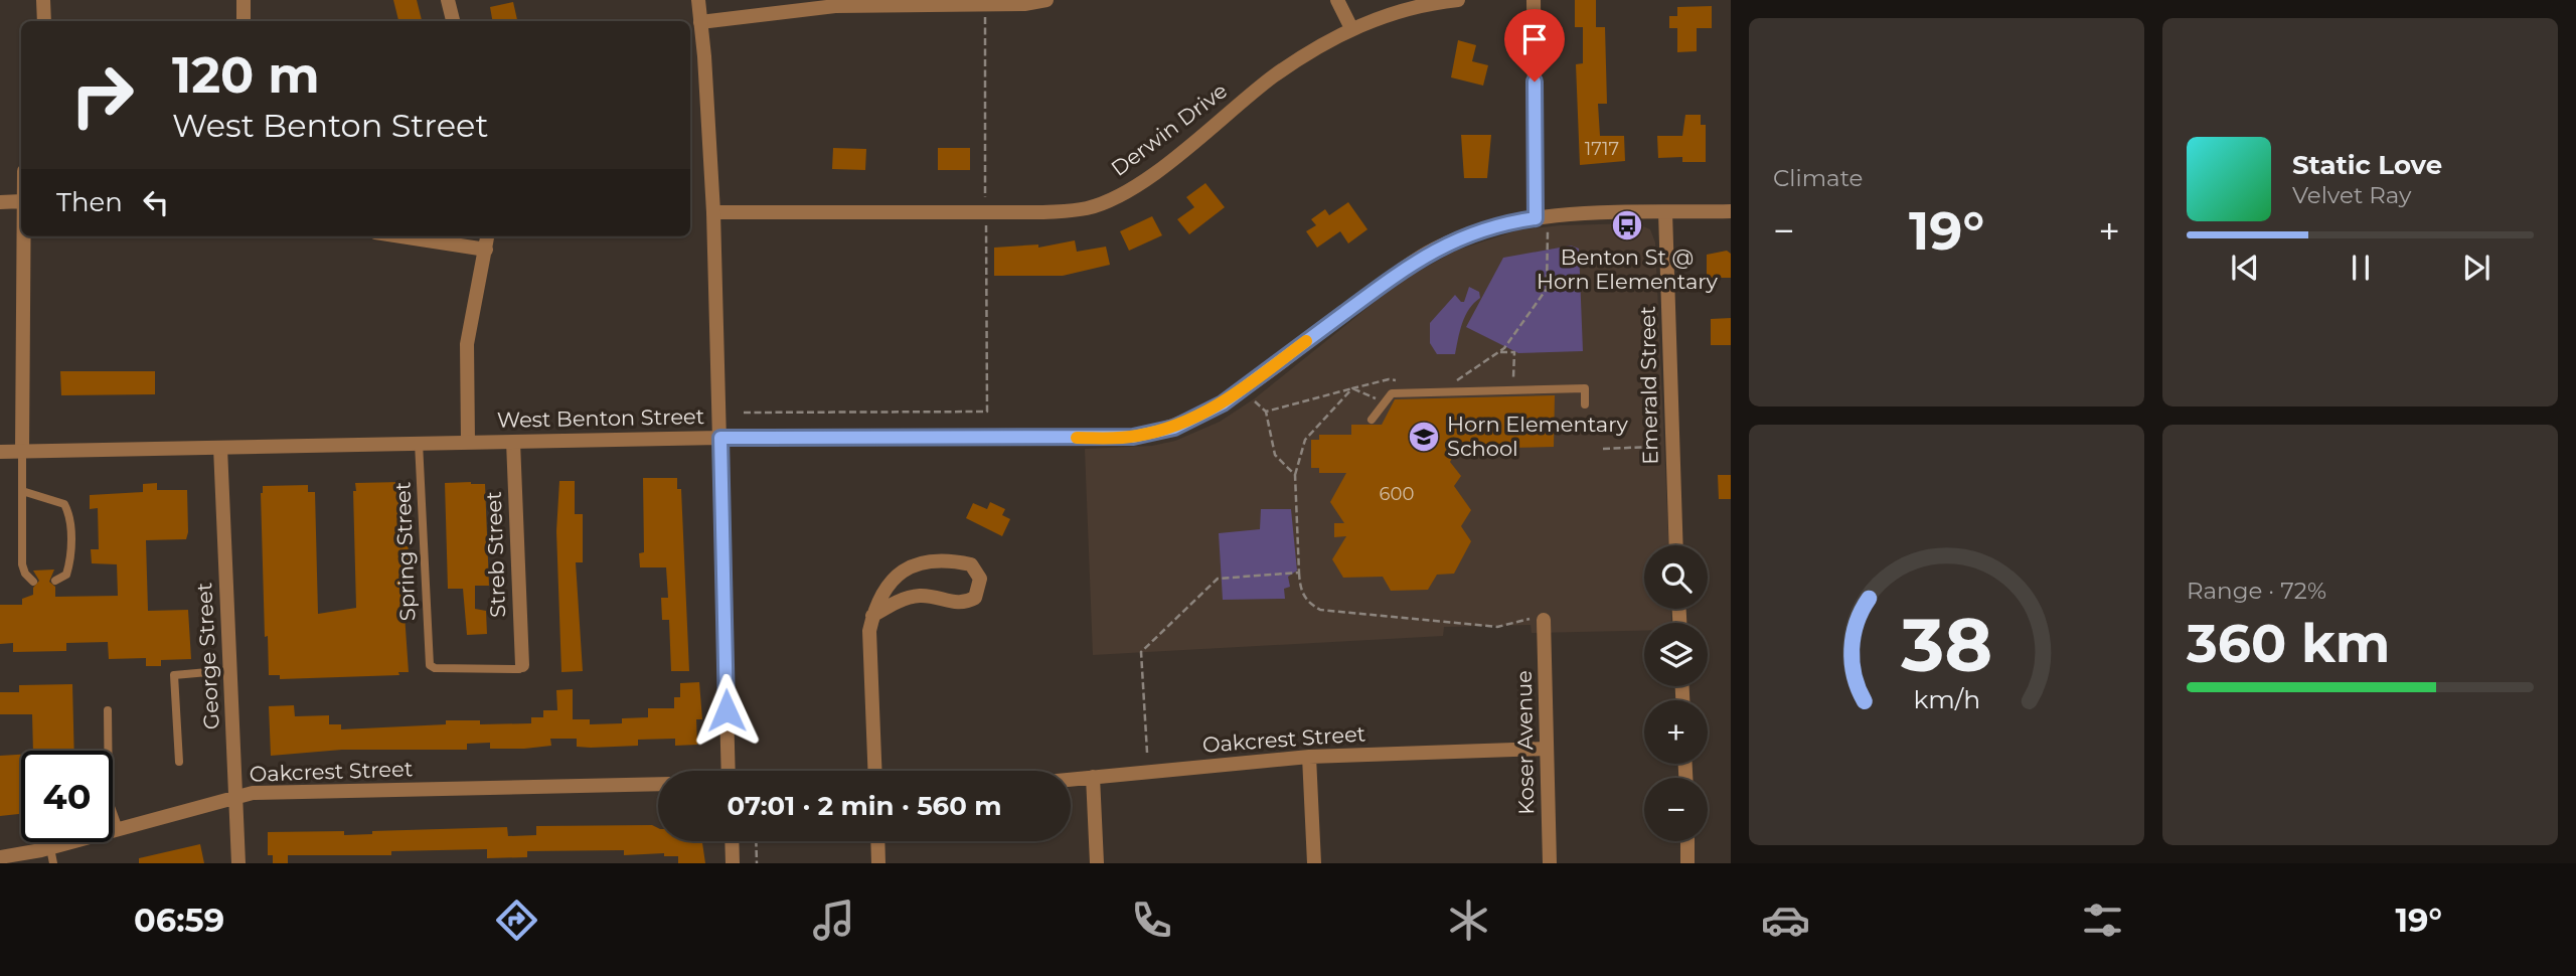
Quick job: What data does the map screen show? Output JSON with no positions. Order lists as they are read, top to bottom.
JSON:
{
  "streets": {
    "street": [
      "Derwin Drive",
      "Emerald Street",
      "West Benton Street",
      "Streb Street",
      "George Street",
      "Oakcrest Street",
      "Koser Avenue"
    ],
    "lane": ["Spring Street"]
  },
  "crossings": [
    ["Emerald Street", "West Benton Street"],
    ["West Benton Street", "Spring Street"],
    ["West Benton Street", "Streb Street"],
    ["West Benton Street", "George Street"],
    ["Spring Street", "Streb Street"],
    ["George Street", "Oakcrest Street"],
    ["Oakcrest Street", "Koser Avenue"]
  ],
  "places": {
    "bus stop": ["Benton St @ Horn Elementary"],
    "school or university": ["Horn Elementary School"]
  },
  "house_numbers": ["1717", "600"],
  "page": {
    "tile": [
      "Climate",
      ["Range · 72%", "360 km"]
    ],
    "turn": ["120 m", "West Benton Street"],
    "song": ["Static Love", "Velvet Ray"],
    "then": "Then",
    "heat": ["−", "19°", "+"],
    "map_buttons": ["+", "−"],
    "limit": "40",
    "trip": "07:01 · 2 min · 560 m",
    "tabs": ["06:59", "19°"],
    "gauge": ["38", "km/h"]
  }
}
